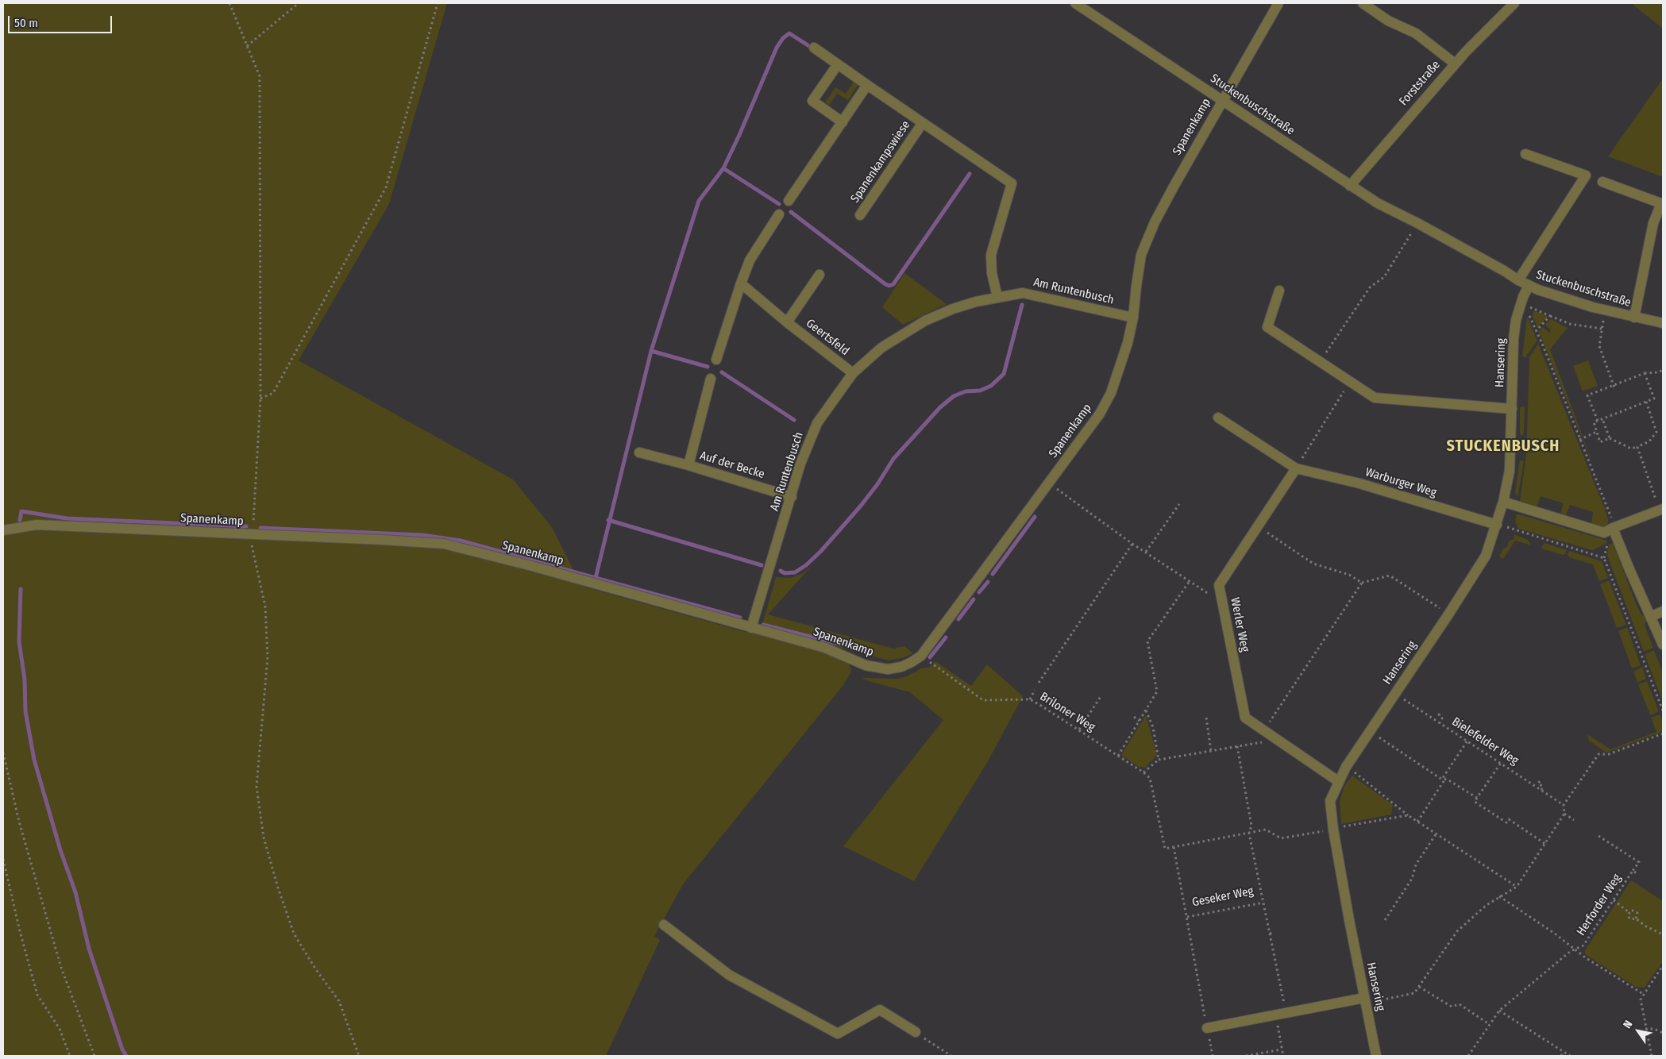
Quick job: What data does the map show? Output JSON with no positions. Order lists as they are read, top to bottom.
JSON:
{
  "streets": {
    "street": [
      "Forststraße",
      "Stuckenbuschstraße",
      "Spanenkamp",
      "Spanenkampswiese",
      "Am Runtenbusch",
      "Geertsfeld",
      "Hansering",
      "Auf der Becke",
      "Warburger Weg",
      "Werler Weg"
    ],
    "path": [
      "Briloner Weg",
      "Bielefelder Weg",
      "Geseker Weg",
      "Herforder Weg"
    ]
  },
  "crossings": [
    ["Forststraße", "Stuckenbuschstraße"],
    ["Stuckenbuschstraße", "Spanenkamp"],
    ["Stuckenbuschstraße", "Hansering"],
    ["Spanenkamp", "Am Runtenbusch"],
    ["Spanenkamp", "Briloner Weg"],
    ["Spanenkampswiese", "Am Runtenbusch"],
    ["Am Runtenbusch", "Geertsfeld"],
    ["Am Runtenbusch", "Auf der Becke"],
    ["Hansering", "Warburger Weg"],
    ["Hansering", "Werler Weg"],
    ["Hansering", "Bielefelder Weg"],
    ["Warburger Weg", "Werler Weg"]
  ],
  "districts": ["STUCKENBUSCH"],
  "scale_bar": "50 m",
  "north": "top left"
}
